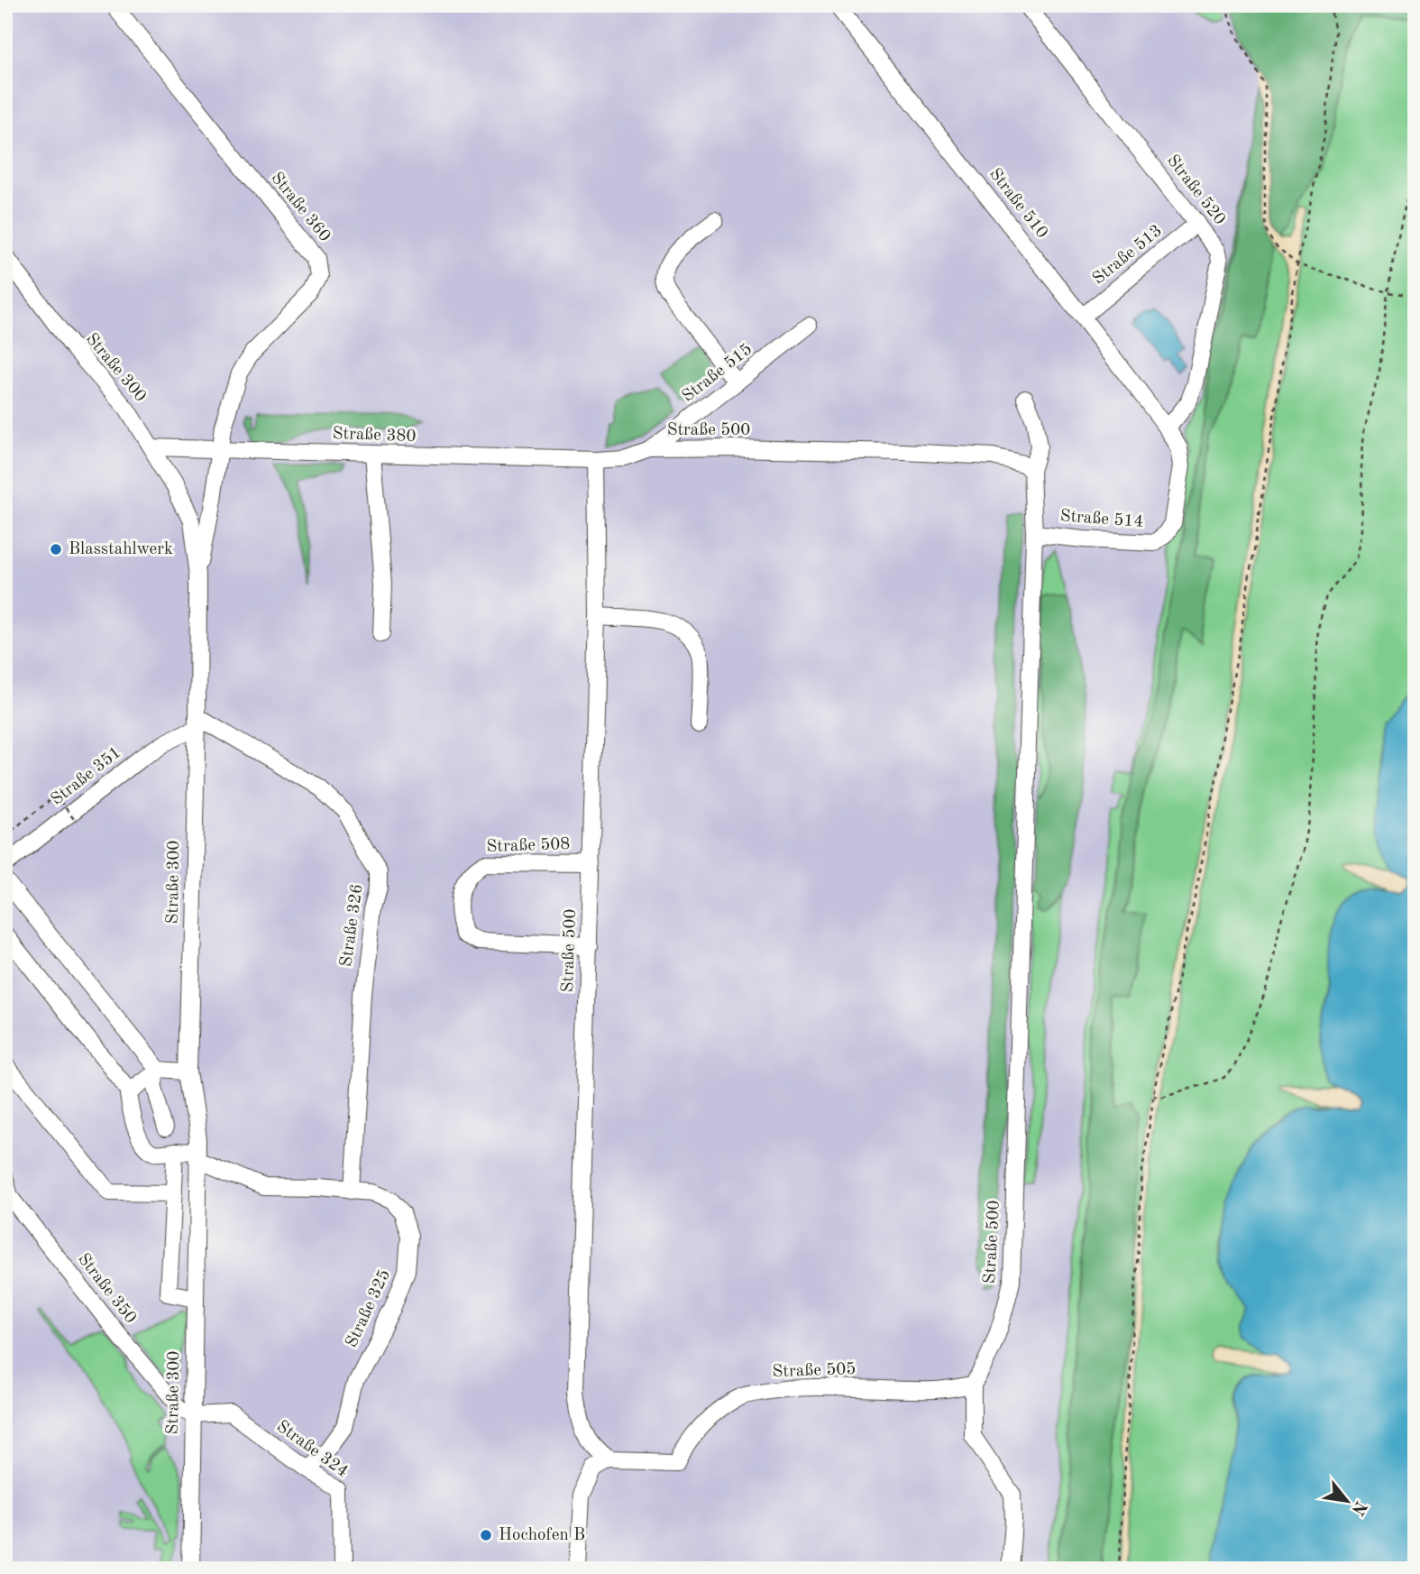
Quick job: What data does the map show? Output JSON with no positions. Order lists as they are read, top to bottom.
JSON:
{
  "streets": {
    "street": [
      "Straße 520",
      "Straße 510",
      "Straße 360",
      "Straße 513",
      "Straße 300",
      "Straße 515",
      "Straße 500",
      "Straße 380",
      "Straße 514",
      "Straße 351",
      "Straße 508",
      "Straße 326",
      "Straße 350",
      "Straße 325",
      "Straße 505",
      "Straße 324"
    ]
  },
  "crossings": [
    ["Straße 520", "Straße 510"],
    ["Straße 520", "Straße 513"],
    ["Straße 520", "Straße 514"],
    ["Straße 510", "Straße 513"],
    ["Straße 510", "Straße 514"],
    ["Straße 360", "Straße 300"],
    ["Straße 360", "Straße 380"],
    ["Straße 300", "Straße 380"],
    ["Straße 300", "Straße 351"],
    ["Straße 300", "Straße 326"],
    ["Straße 300", "Straße 350"],
    ["Straße 300", "Straße 325"],
    ["Straße 300", "Straße 324"],
    ["Straße 515", "Straße 500"],
    ["Straße 500", "Straße 380"],
    ["Straße 500", "Straße 514"],
    ["Straße 500", "Straße 508"],
    ["Straße 500", "Straße 505"],
    ["Straße 351", "Straße 326"],
    ["Straße 326", "Straße 325"],
    ["Straße 350", "Straße 324"],
    ["Straße 325", "Straße 324"]
  ],
  "places": ["Blasstahlwerk", "Hochofen B"],
  "north": "bottom right"
}
